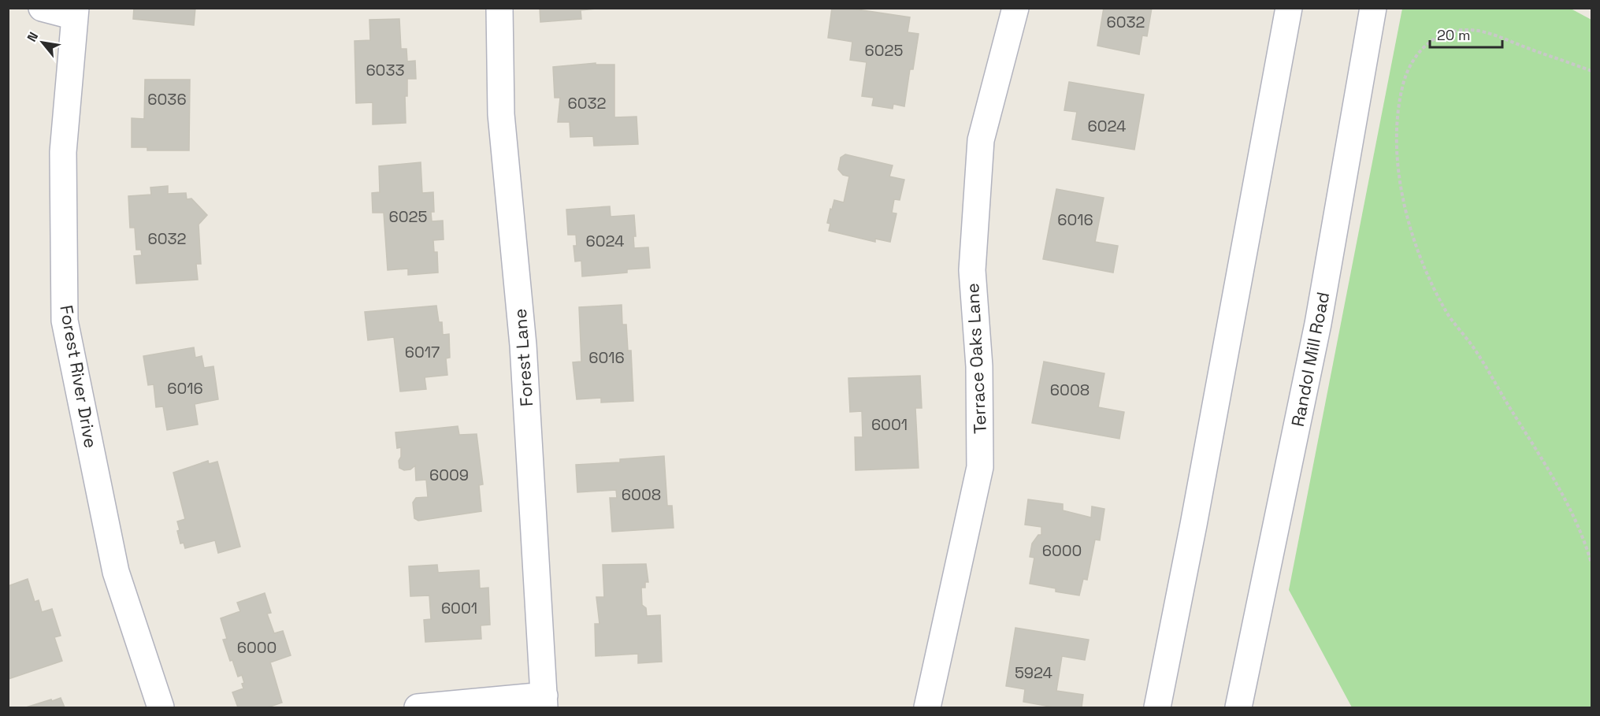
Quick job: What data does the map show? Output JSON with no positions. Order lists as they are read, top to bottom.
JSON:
{
  "streets": {
    "street": [
      "Forest Lane",
      "Terrace Oaks Lane",
      "Randol Mill Road",
      "Forest River Drive"
    ]
  },
  "house_numbers": [
    "6032",
    "6025",
    "6033",
    "6036",
    "6032",
    "6024",
    "6025",
    "6016",
    "6032",
    "6024",
    "6017",
    "6016",
    "6016",
    "6008",
    "6001",
    "6009",
    "6008",
    "6000",
    "6001",
    "6000",
    "5924"
  ],
  "scale_bar": "20 m",
  "north": "top left"
}
